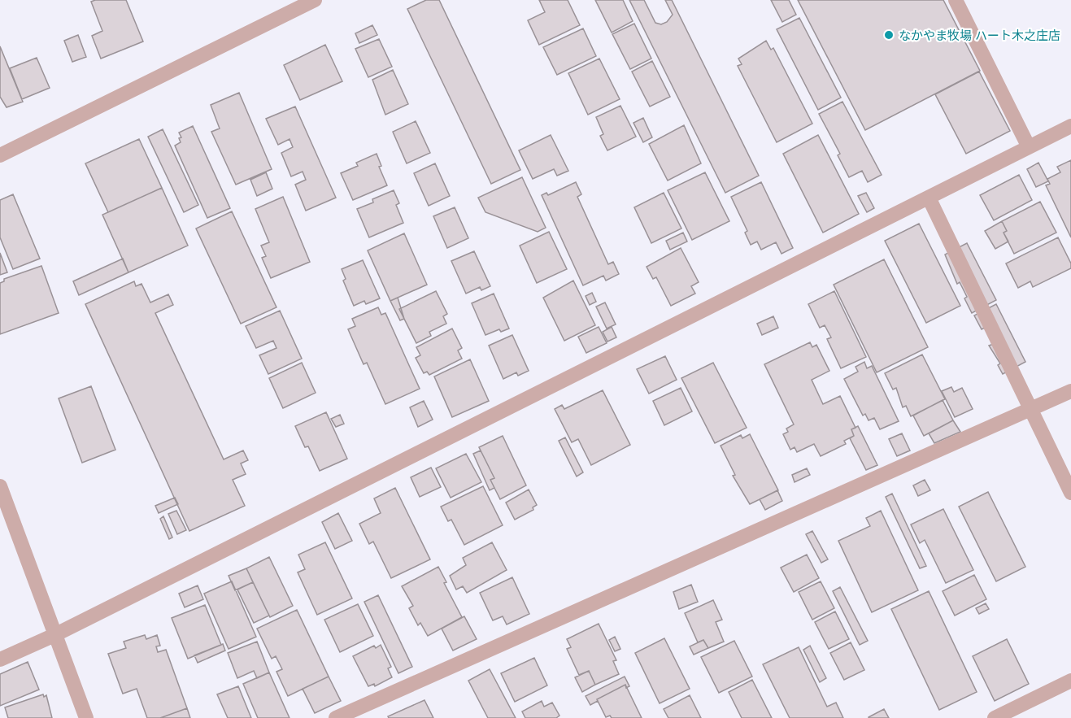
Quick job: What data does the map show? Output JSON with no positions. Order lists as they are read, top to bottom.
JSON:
{
  "places": ["なかやま牧場 ハート木之庄店"]
}
